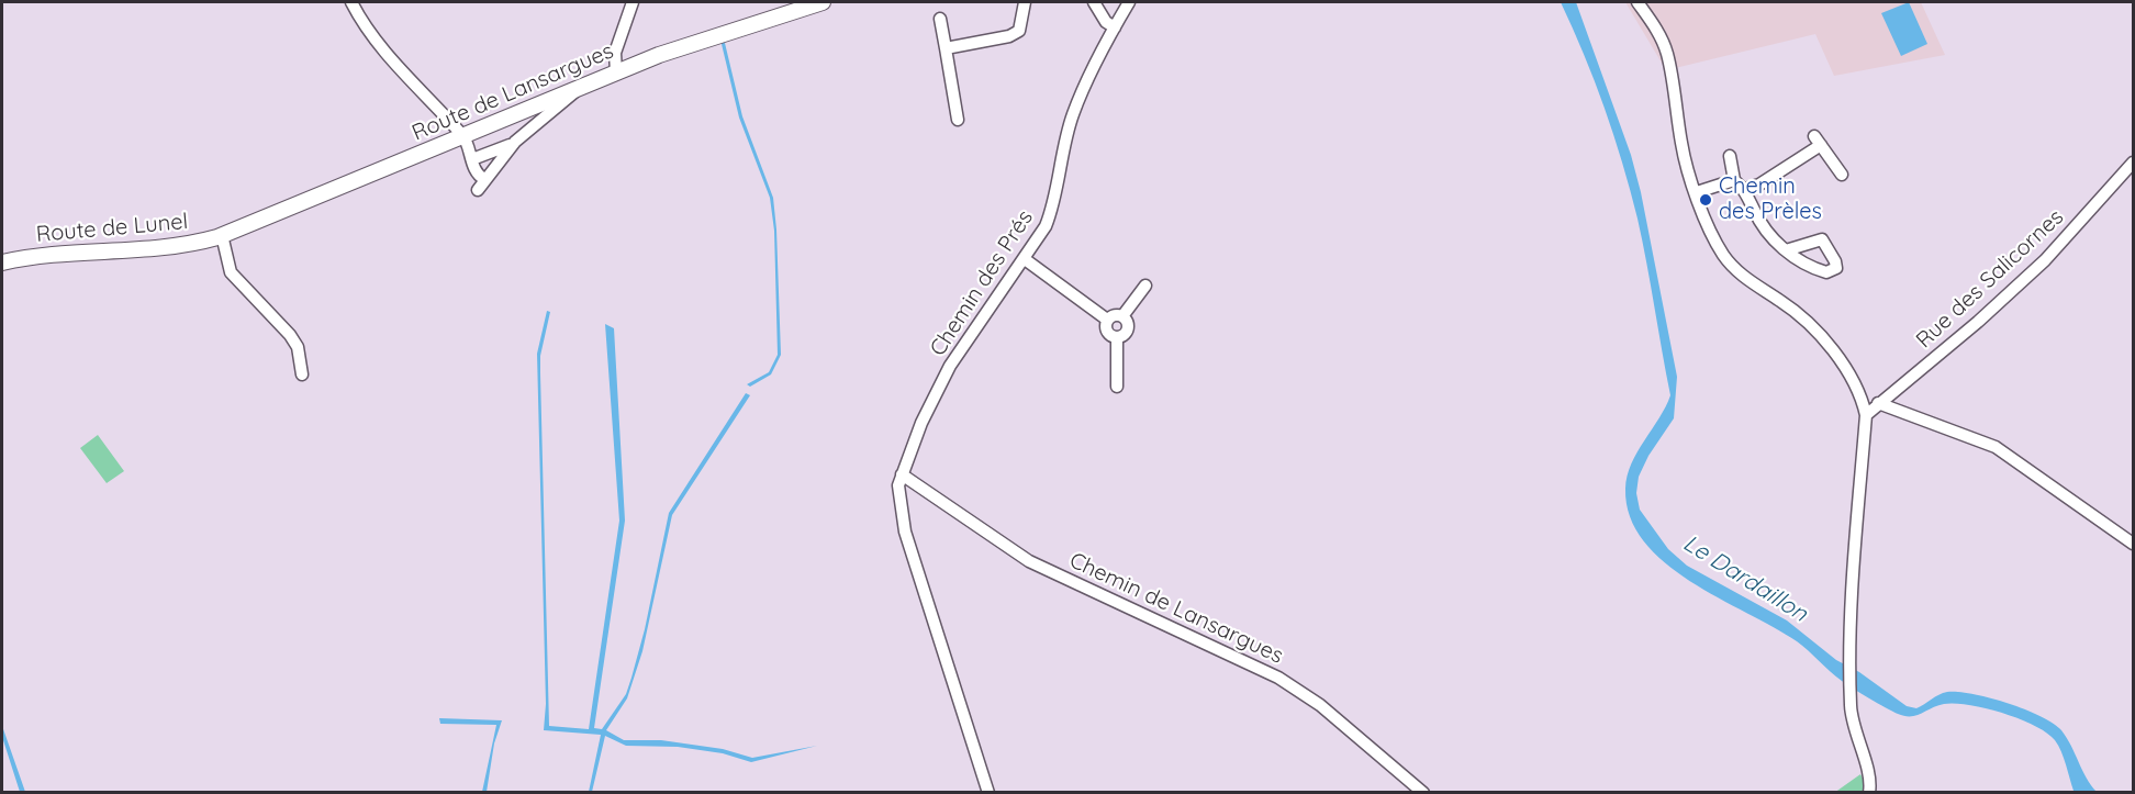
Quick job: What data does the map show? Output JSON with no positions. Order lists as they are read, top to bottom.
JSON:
{
  "streets": {
    "main road": ["Route de Lansargues", "Route de Lunel"],
    "street": ["Rue des Salicornes", "Chemin des Prés", "Chemin de Lansargues"]
  },
  "crossings": [
    ["Route de Lansargues", "Route de Lunel"],
    ["Chemin des Prés", "Chemin de Lansargues"]
  ],
  "water": ["Le Dardaillon"],
  "places": ["Chemin des Prèles"]
}
